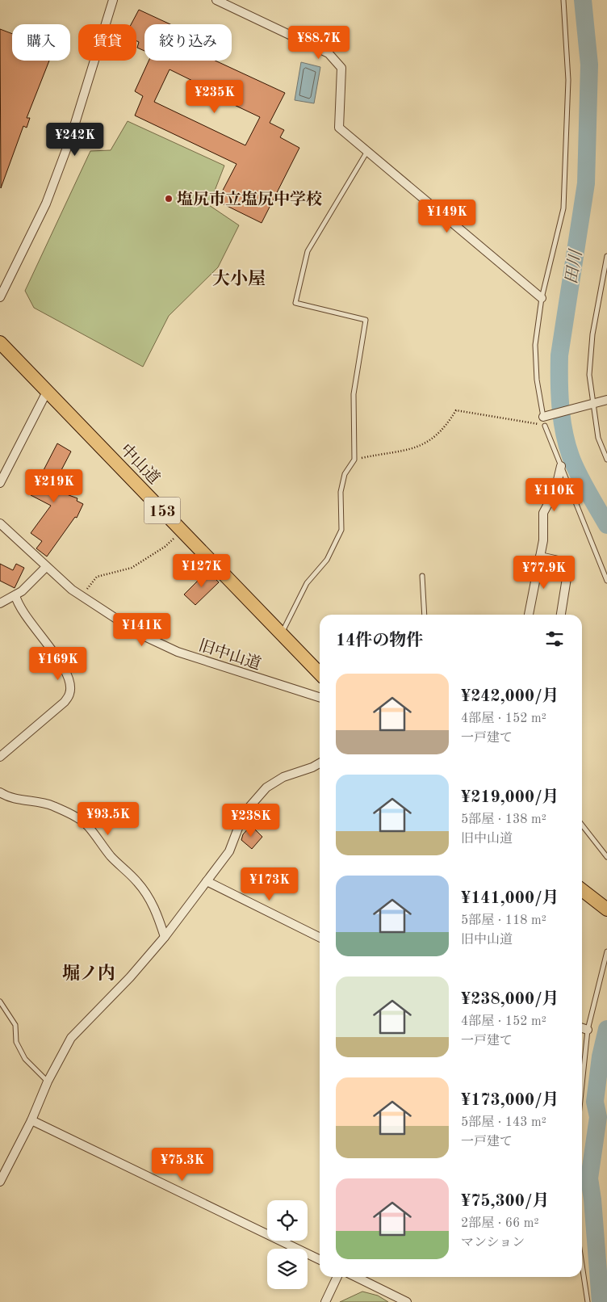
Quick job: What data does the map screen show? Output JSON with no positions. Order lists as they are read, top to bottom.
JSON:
{
  "streets": {
    "highway": ["中山道", "153"],
    "street": ["旧中山道"]
  },
  "districts": ["大小屋", "堀ノ内"],
  "water": ["田川"],
  "places": ["塩尻市立塩尻中学校"],
  "page": {
    "chip": ["購入", "賃貸", "絞り込み"],
    "price": [
      "¥88.7K",
      "¥235K",
      "¥242K",
      "¥149K",
      "¥219K",
      "¥110K",
      "¥127K",
      "¥77.9K",
      "¥141K",
      "¥169K",
      "¥93.5K",
      "¥238K",
      "¥173K",
      "¥75.3K"
    ],
    "heading": "14件の物件",
    "list": [
      {
        "name": "¥242,000/月",
        "note": "4部屋 · 152 m² · 一戸建て"
      },
      {
        "name": "¥219,000/月",
        "note": "5部屋 · 138 m² · 旧中山道"
      },
      {
        "name": "¥141,000/月",
        "note": "5部屋 · 118 m² · 旧中山道"
      },
      {
        "name": "¥238,000/月",
        "note": "4部屋 · 152 m² · 一戸建て"
      },
      {
        "name": "¥173,000/月",
        "note": "5部屋 · 143 m² · 一戸建て"
      },
      {
        "name": "¥75,300/月",
        "note": "2部屋 · 66 m² · マンション"
      }
    ]
  }
}
